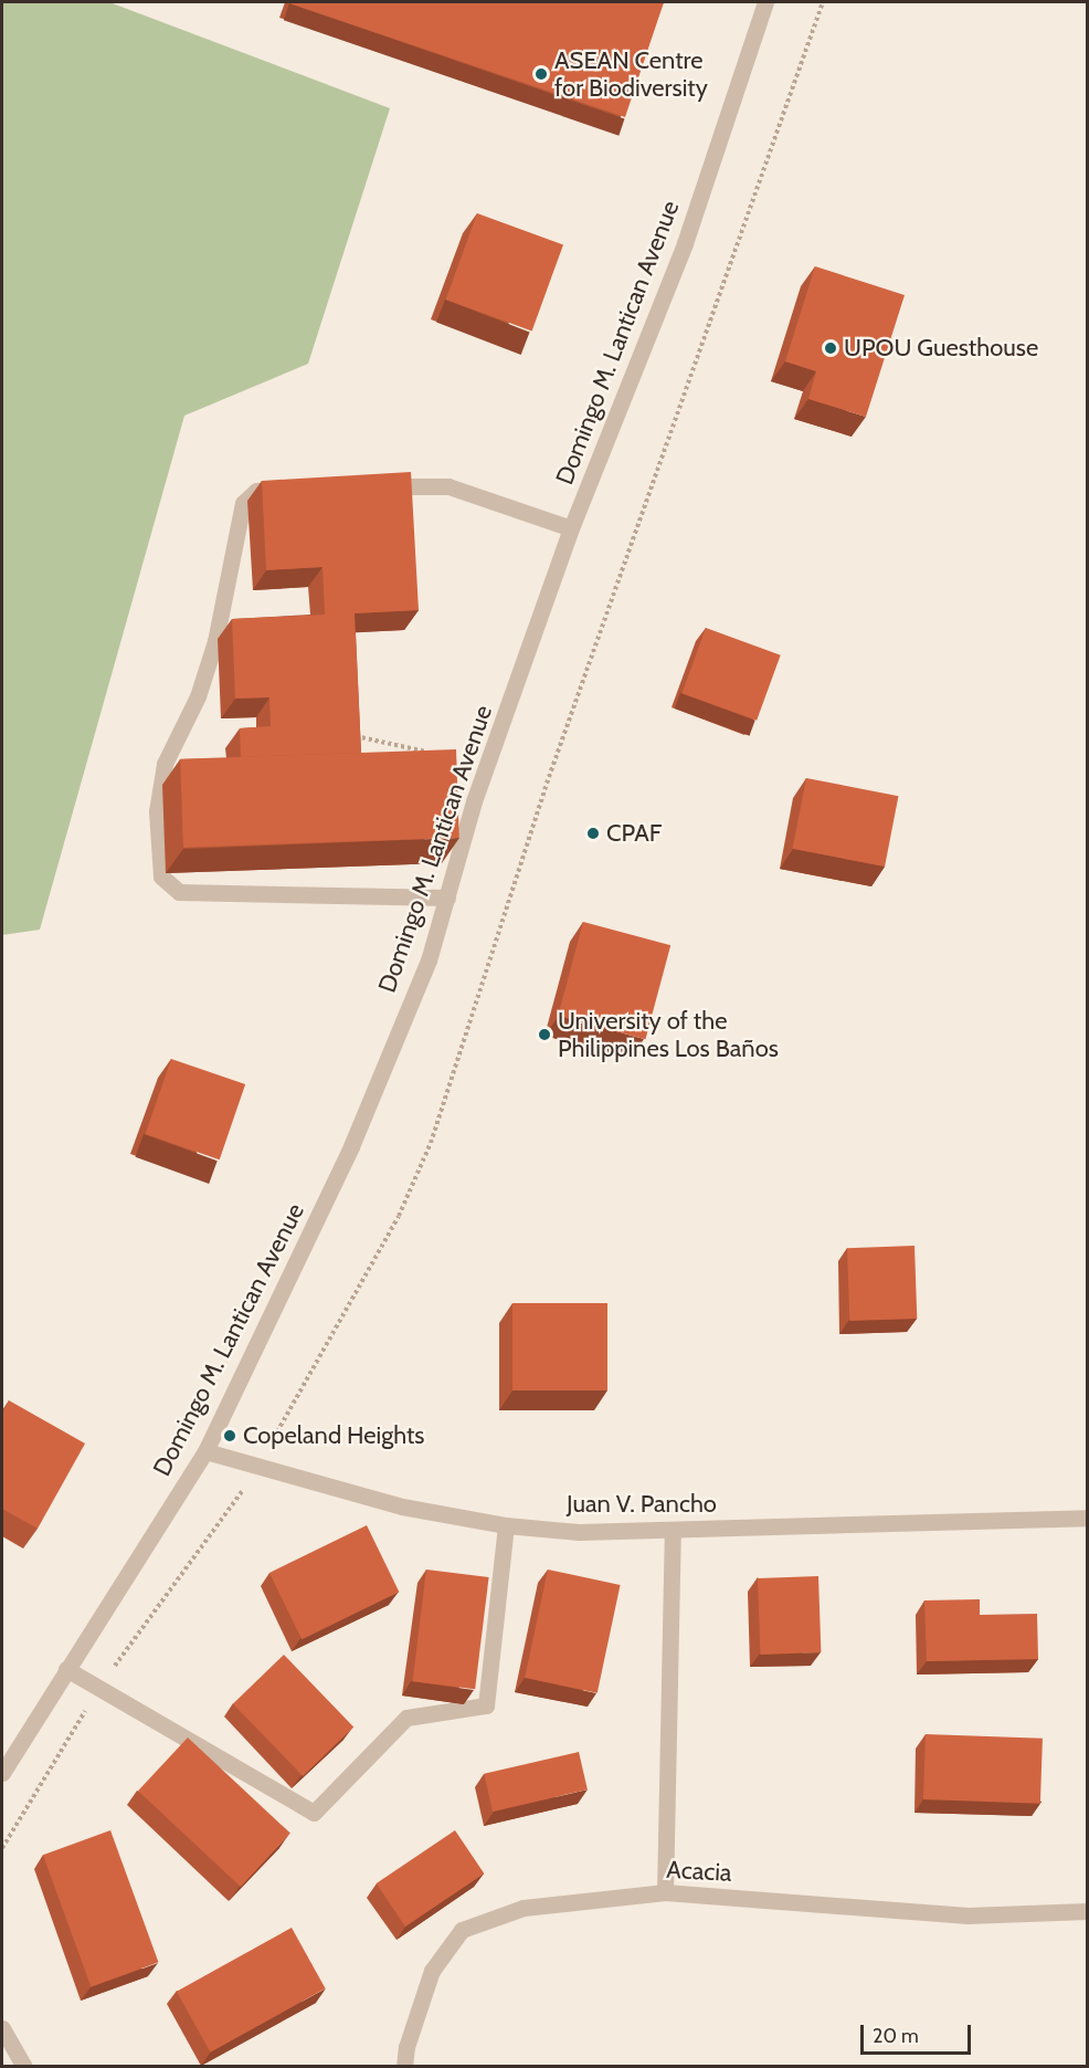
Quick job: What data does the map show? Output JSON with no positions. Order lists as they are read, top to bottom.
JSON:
{
  "streets": {
    "street": ["Domingo M. Lantican Avenue", "Juan V. Pancho", "Acacia"]
  },
  "crossings": [
    ["Domingo M. Lantican Avenue", "Juan V. Pancho"]
  ],
  "places": [
    "ASEAN Centre for Biodiversity",
    "UPOU Guesthouse",
    "CPAF",
    "University of the Philippines Los Baños",
    "Copeland Heights"
  ],
  "scale_bar": "20 m"
}
